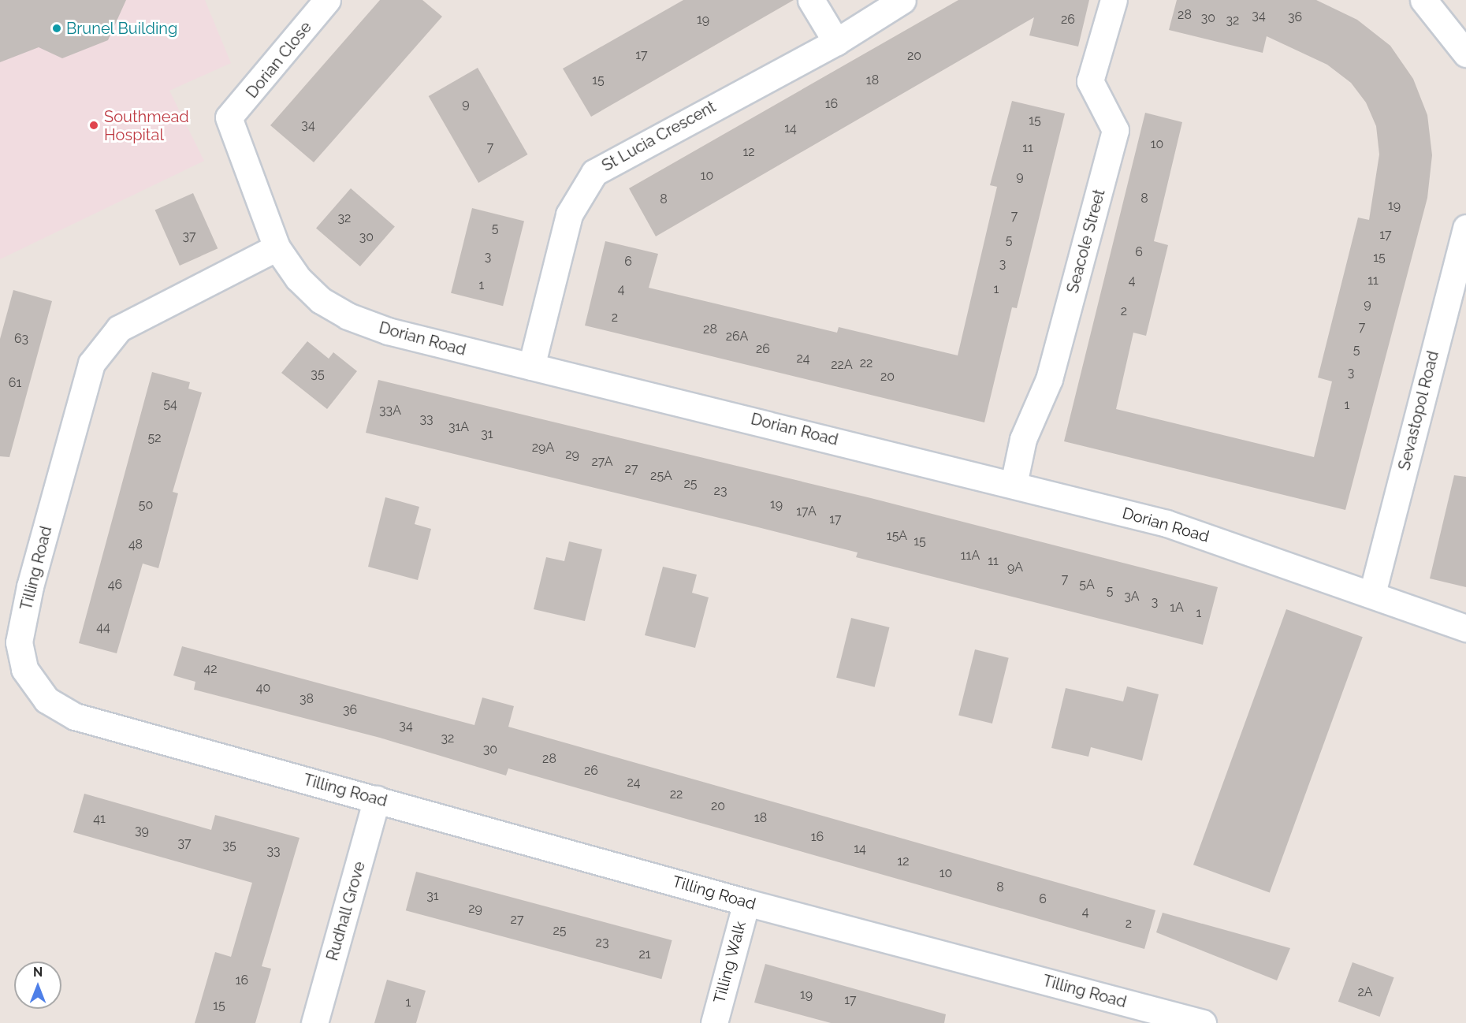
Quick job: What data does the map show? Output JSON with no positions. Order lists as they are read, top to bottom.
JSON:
{
  "streets": {
    "street": [
      "Dorian Close",
      "St Lucia Crescent",
      "Seacole Street",
      "Dorian Road",
      "Sevastopol Road",
      "Tilling Road",
      "Rudhall Grove",
      "Tilling Walk"
    ]
  },
  "crossings": [
    ["Dorian Close", "Dorian Road"],
    ["St Lucia Crescent", "Dorian Road"],
    ["Seacole Street", "Dorian Road"],
    ["Dorian Road", "Sevastopol Road"],
    ["Dorian Road", "Tilling Road"],
    ["Tilling Road", "Rudhall Grove"],
    ["Tilling Road", "Tilling Walk"]
  ],
  "places": ["Brunel Building", "Southmead Hospital"],
  "house_numbers": [
    "28",
    "34",
    "36",
    "30",
    "19",
    "26",
    "32",
    "17",
    "20",
    "15",
    "18",
    "9",
    "16",
    "15",
    "34",
    "14",
    "10",
    "7",
    "11",
    "12",
    "10",
    "9",
    "8",
    "8",
    "19",
    "7",
    "32",
    "5",
    "17",
    "37",
    "30",
    "5",
    "6",
    "3",
    "15",
    "6",
    "3",
    "4",
    "11",
    "1",
    "4",
    "1",
    "9",
    "2",
    "2",
    "7",
    "28",
    "26A",
    "63",
    "26",
    "5",
    "24",
    "22",
    "22A",
    "3",
    "35",
    "20",
    "61",
    "54",
    "1",
    "33A",
    "33",
    "31A",
    "31",
    "52",
    "29A",
    "29",
    "27A",
    "27",
    "25A",
    "25",
    "23",
    "19",
    "50",
    "17A",
    "17",
    "15A",
    "15",
    "48",
    "11A",
    "11",
    "9A",
    "7",
    "46",
    "5A",
    "5",
    "3A",
    "3",
    "1A",
    "1",
    "44",
    "42",
    "40",
    "38",
    "36",
    "34",
    "32",
    "30",
    "28",
    "26",
    "24",
    "22",
    "20",
    "18",
    "41",
    "39",
    "16",
    "37",
    "35",
    "14",
    "33",
    "12",
    "10",
    "8",
    "31",
    "6",
    "29",
    "4",
    "27",
    "2",
    "25",
    "23",
    "21",
    "16",
    "2A",
    "19",
    "17",
    "1",
    "15"
  ],
  "north": "top"
}
